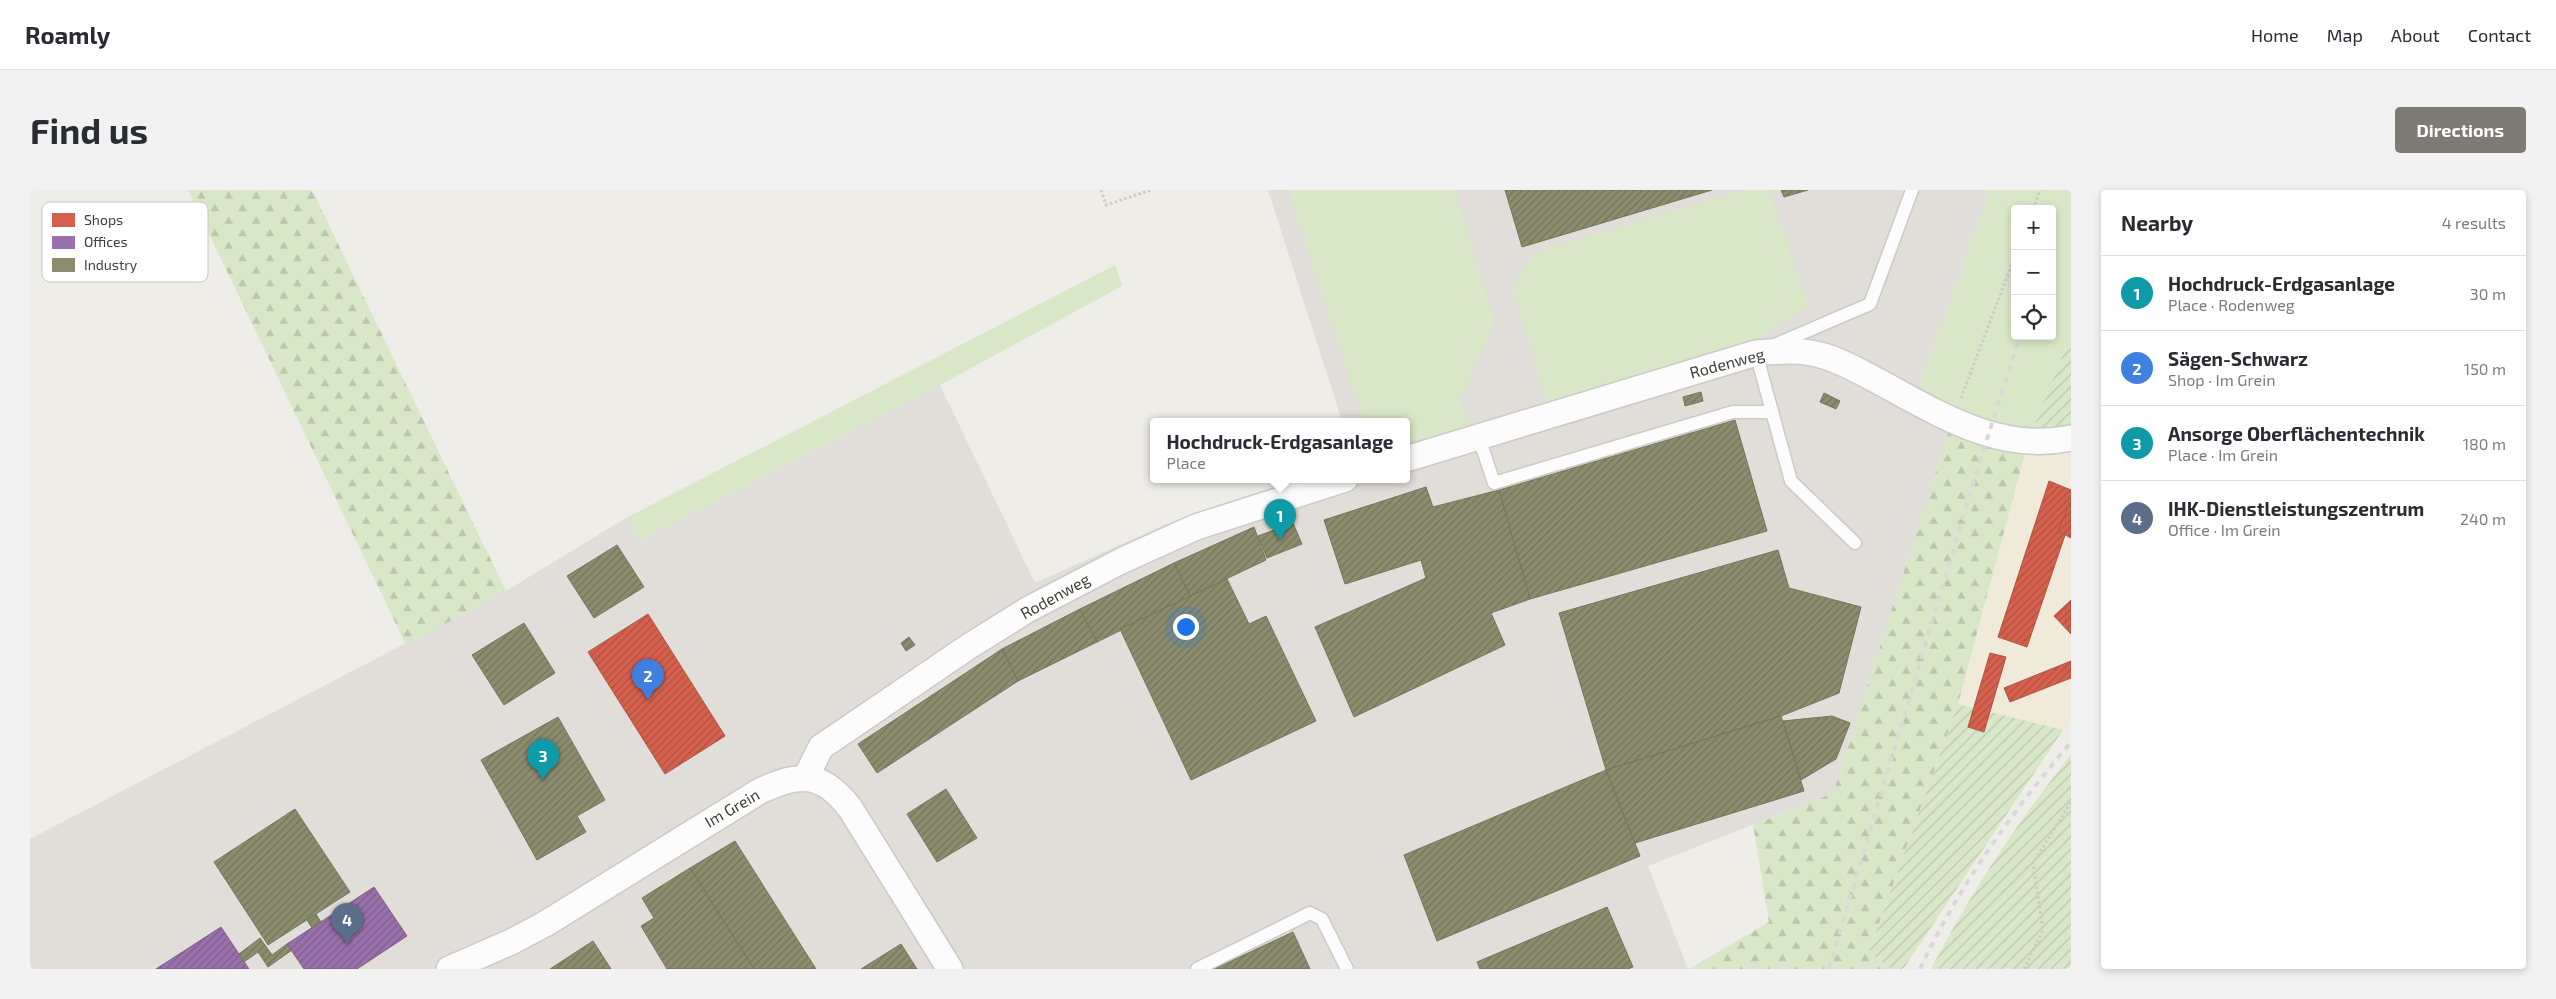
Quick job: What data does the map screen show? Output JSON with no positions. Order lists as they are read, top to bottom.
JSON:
{
  "streets": {
    "street": ["Rodenweg", "Im Grein"]
  },
  "crossings": [
    ["Rodenweg", "Im Grein"]
  ],
  "legend": ["Shops", "Offices", "Industry"],
  "page": {
    "header": "Roamly",
    "nav": [
      "Home",
      "Map",
      "About",
      "Contact"
    ],
    "buttons": "Directions",
    "title": "Find us",
    "heading": ["Nearby", "4 results"],
    "map_buttons": ["+", "−"],
    "list": [
      {
        "mark": "1",
        "name": "Hochdruck-Erdgasanlage",
        "note": "Place · Rodenweg",
        "value": "30 m"
      },
      {
        "mark": "2",
        "name": "Sägen-Schwarz",
        "note": "Shop · Im Grein",
        "value": "150 m"
      },
      {
        "mark": "3",
        "name": "Ansorge Oberflächentechnik",
        "note": "Place · Im Grein",
        "value": "180 m"
      },
      {
        "mark": "4",
        "name": "IHK-Dienstleistungszentrum",
        "note": "Office · Im Grein",
        "value": "240 m"
      }
    ],
    "popup": ["Hochdruck-Erdgasanlage", "Place"],
    "pins": [
      "1",
      "2",
      "3",
      "4"
    ]
  }
}
